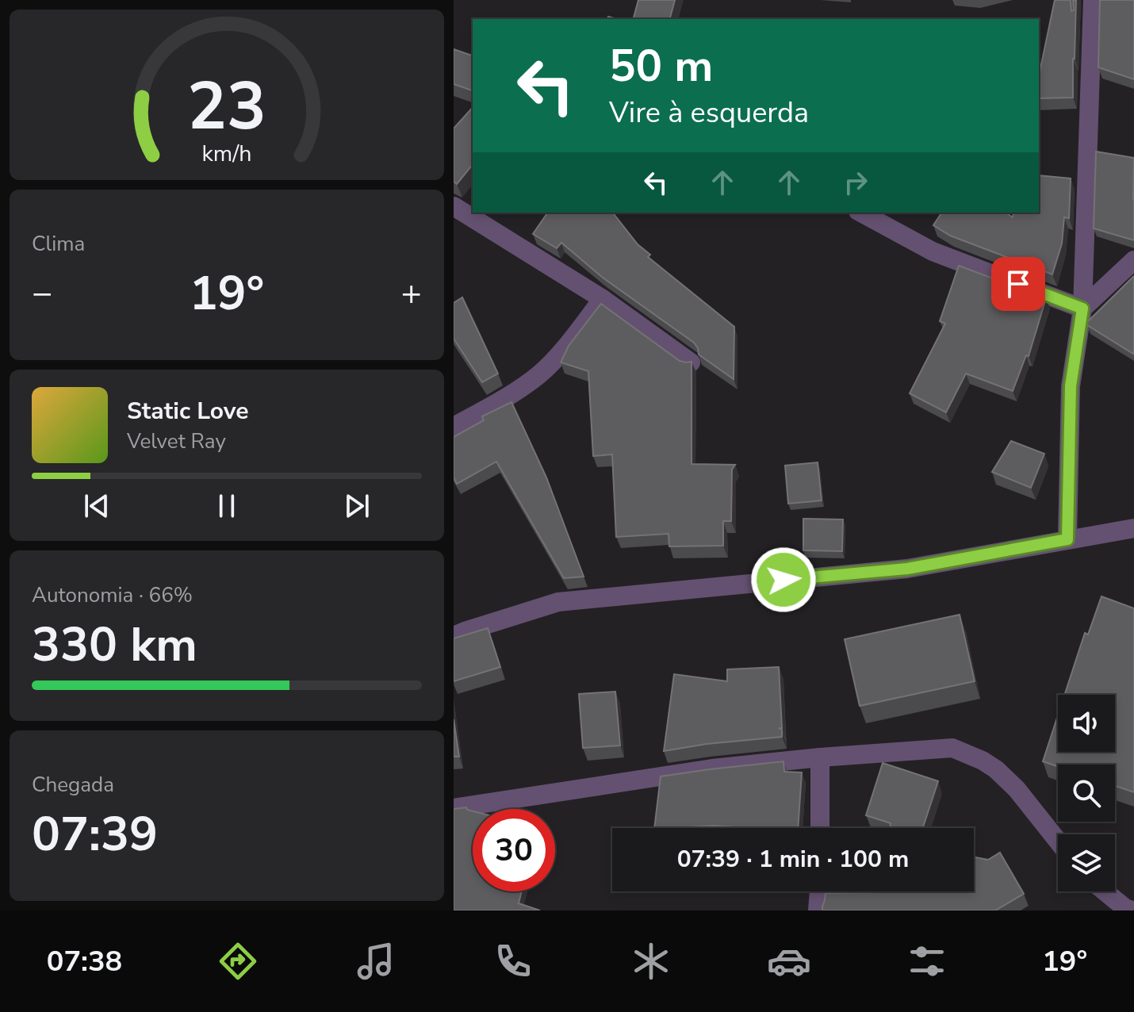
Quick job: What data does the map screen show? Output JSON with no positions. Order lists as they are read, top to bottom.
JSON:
{
  "page": {
    "turn": ["50 m", "Vire à esquerda"],
    "tile": [
      "Clima",
      ["Autonomia · 66%", "330 km"],
      ["Chegada", "07:39"]
    ],
    "heat": ["−", "19°", "+"],
    "song": ["Static Love", "Velvet Ray"],
    "limit": "30",
    "trip": "07:39 · 1 min · 100 m",
    "tabs": ["07:38", "19°"],
    "gauge": ["23", "km/h"]
  }
}
